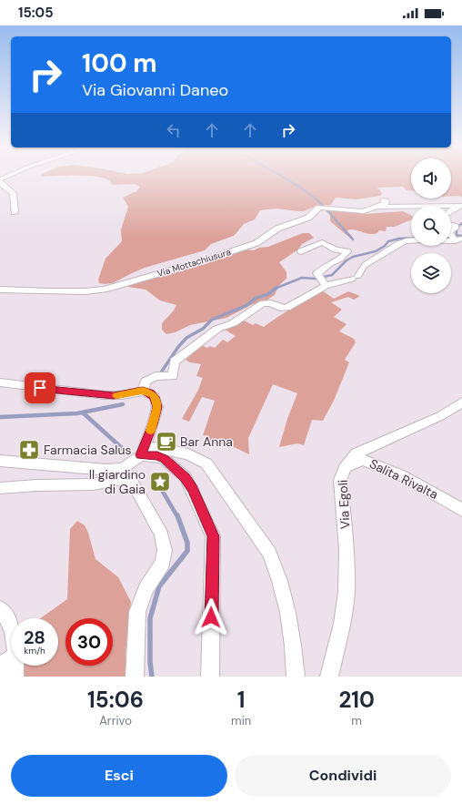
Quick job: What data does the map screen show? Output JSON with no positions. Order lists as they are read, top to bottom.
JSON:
{
  "streets": {
    "street": ["Via Mottachiusura", "Salita Rivalta", "Via Egoli"]
  },
  "crossings": [
    ["Salita Rivalta", "Via Egoli"]
  ],
  "places": {
    "cafe": ["Bar Anna"],
    "pharmacy": ["Farmacia Salus"],
    "place": ["Il giardino di Gaia"]
  },
  "page": {
    "status": "15:05",
    "turn": ["100 m", "Via Giovanni Daneo"],
    "speed": "28 km/h",
    "limit": "30",
    "eta": [
      "15:06",
      "Arrivo",
      "1",
      "min",
      "210",
      "m"
    ],
    "buttons": ["Esci", "Condividi"]
  }
}
